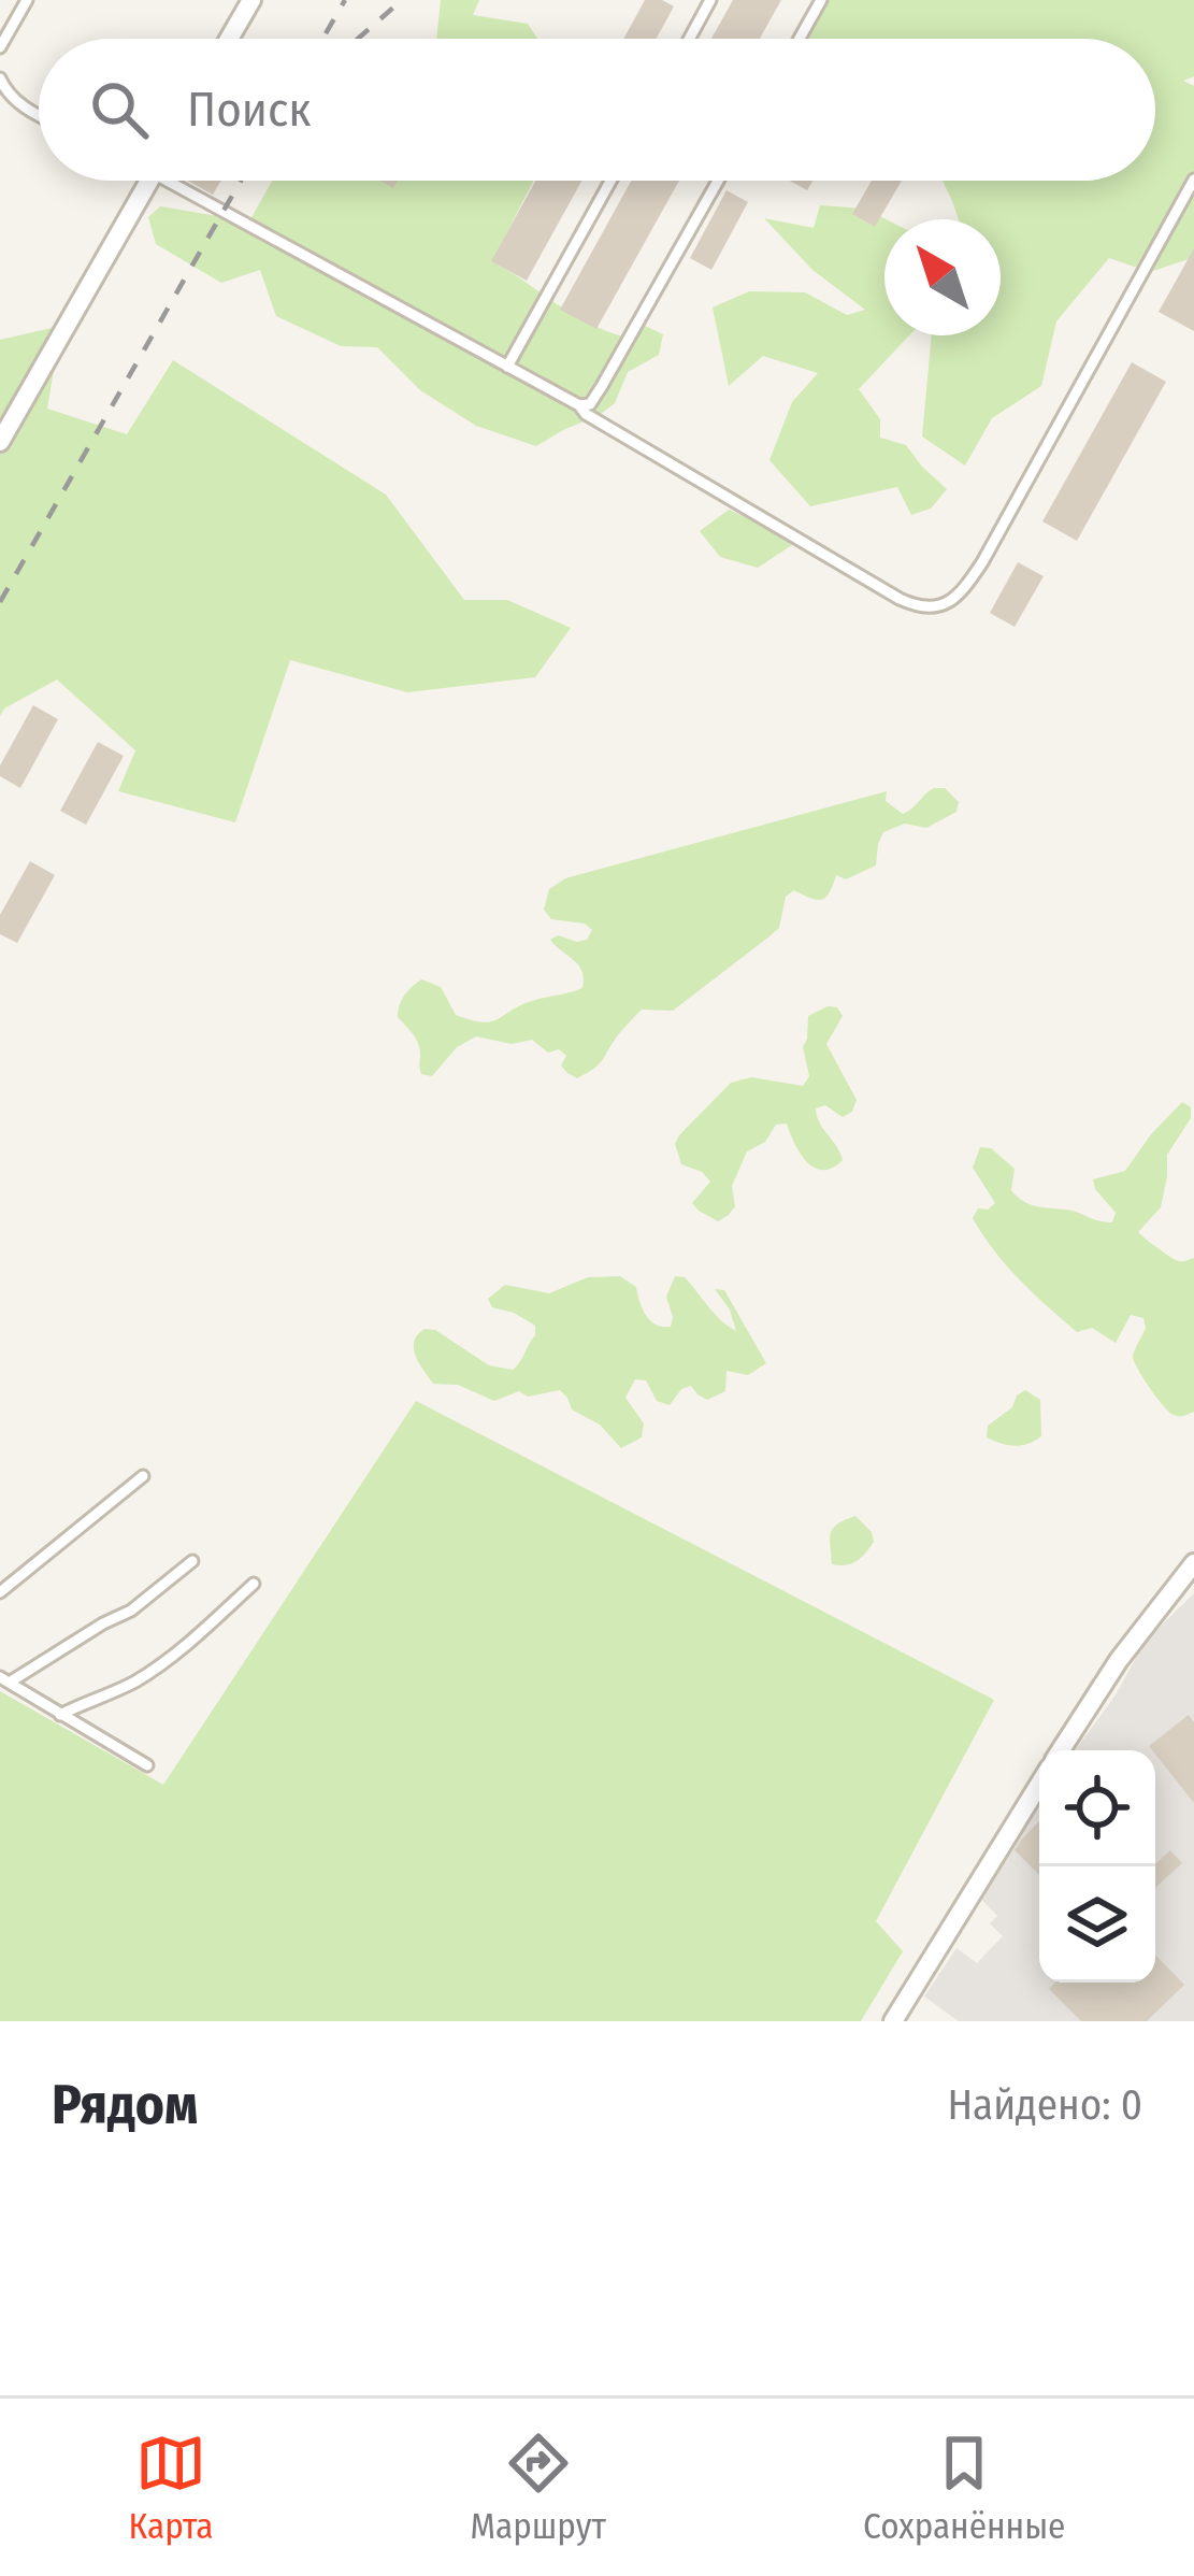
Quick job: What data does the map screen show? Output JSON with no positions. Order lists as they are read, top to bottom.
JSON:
{
  "north": "top left",
  "page": {
    "search": "Поиск",
    "heading": ["Рядом", "Найдено: 0"],
    "nav": ["Карта", "Маршрут", "Сохранённые"]
  }
}
